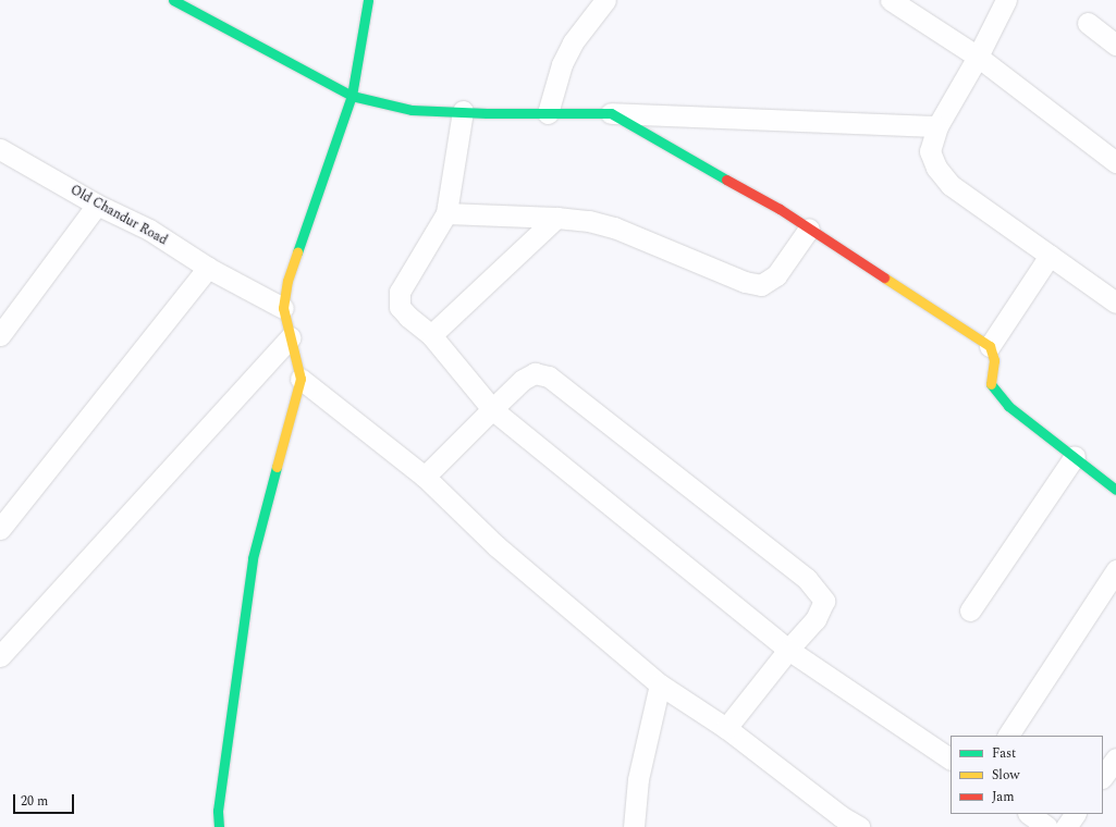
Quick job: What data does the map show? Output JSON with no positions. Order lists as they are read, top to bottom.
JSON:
{
  "streets": {
    "street": ["Old Chandur Road"]
  },
  "legend": ["Fast", "Slow", "Jam"],
  "scale_bar": "20 m"
}
